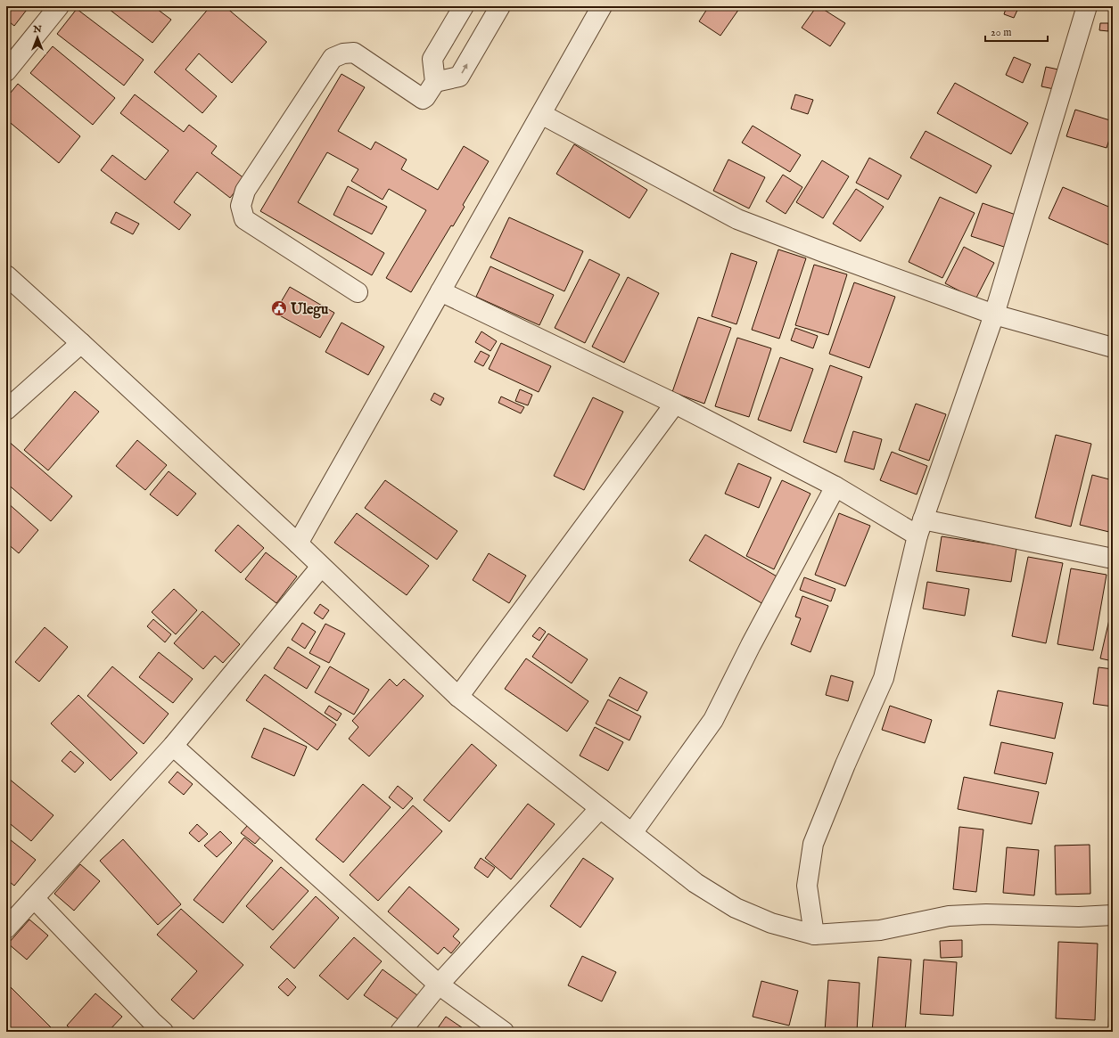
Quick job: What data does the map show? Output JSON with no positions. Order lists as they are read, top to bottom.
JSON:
{
  "places": {
    "public building": ["Ulegu"]
  },
  "scale_bar": "20 m",
  "north": "top"
}
